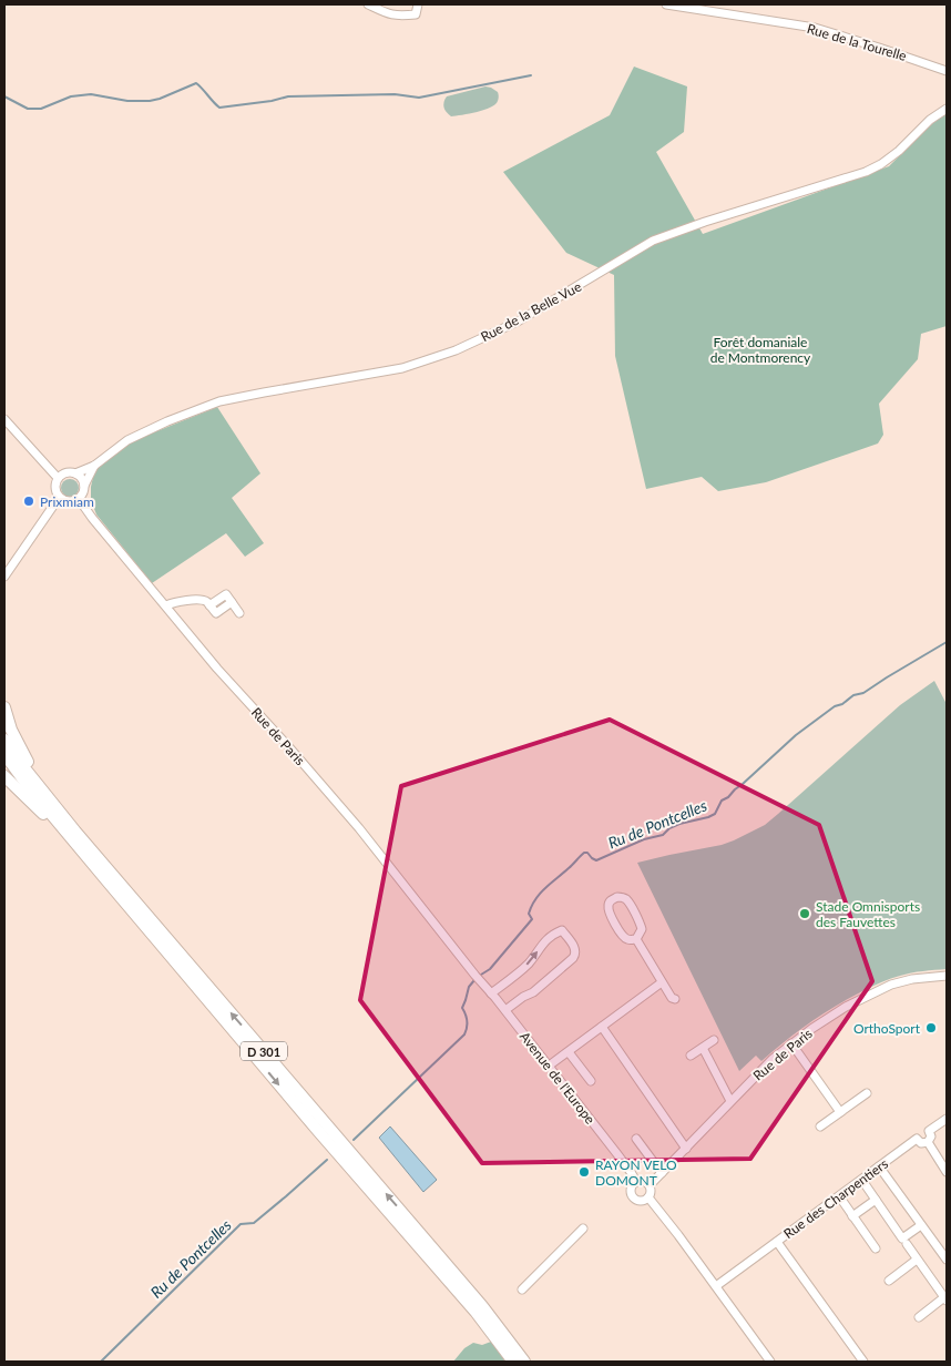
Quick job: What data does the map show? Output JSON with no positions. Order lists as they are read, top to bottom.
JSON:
{
  "streets": {
    "highway": ["D 301"],
    "street": [
      "Rue de la Tourelle",
      "Rue de la Belle Vue",
      "Rue de Paris",
      "Avenue de l'Europe",
      "Rue des Charpentiers"
    ]
  },
  "crossings": [
    ["Rue de la Belle Vue", "Rue de Paris"],
    ["Rue de Paris", "Avenue de l'Europe"]
  ],
  "water": ["Ru de Pontcelles"],
  "parks": ["Forêt domaniale de Montmorency"],
  "places": [
    "Prixmiam",
    "Stade Omnisports des Fauvettes",
    "OrthoSport",
    "RAYON VELO DOMONT"
  ]
}
